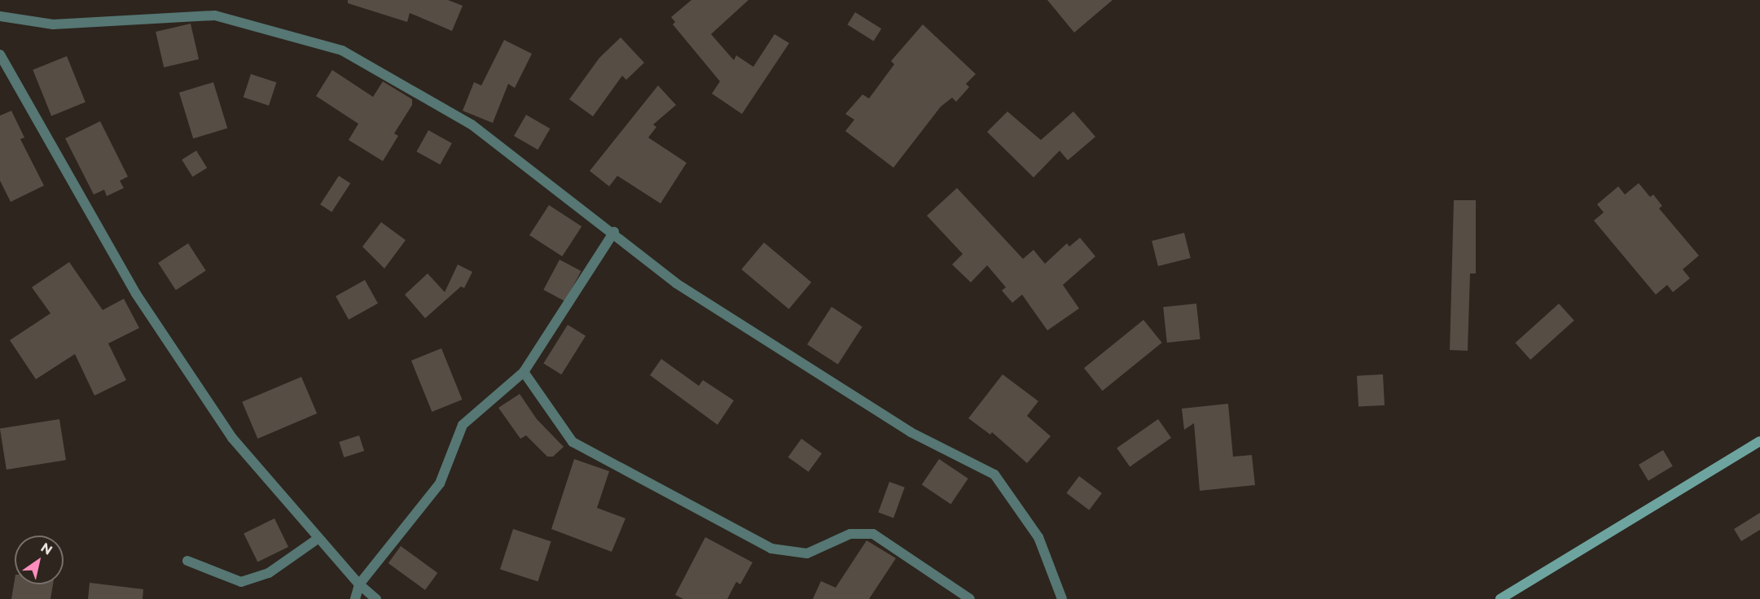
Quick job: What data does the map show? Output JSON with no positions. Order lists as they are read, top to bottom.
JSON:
{
  "north": "top right"
}
